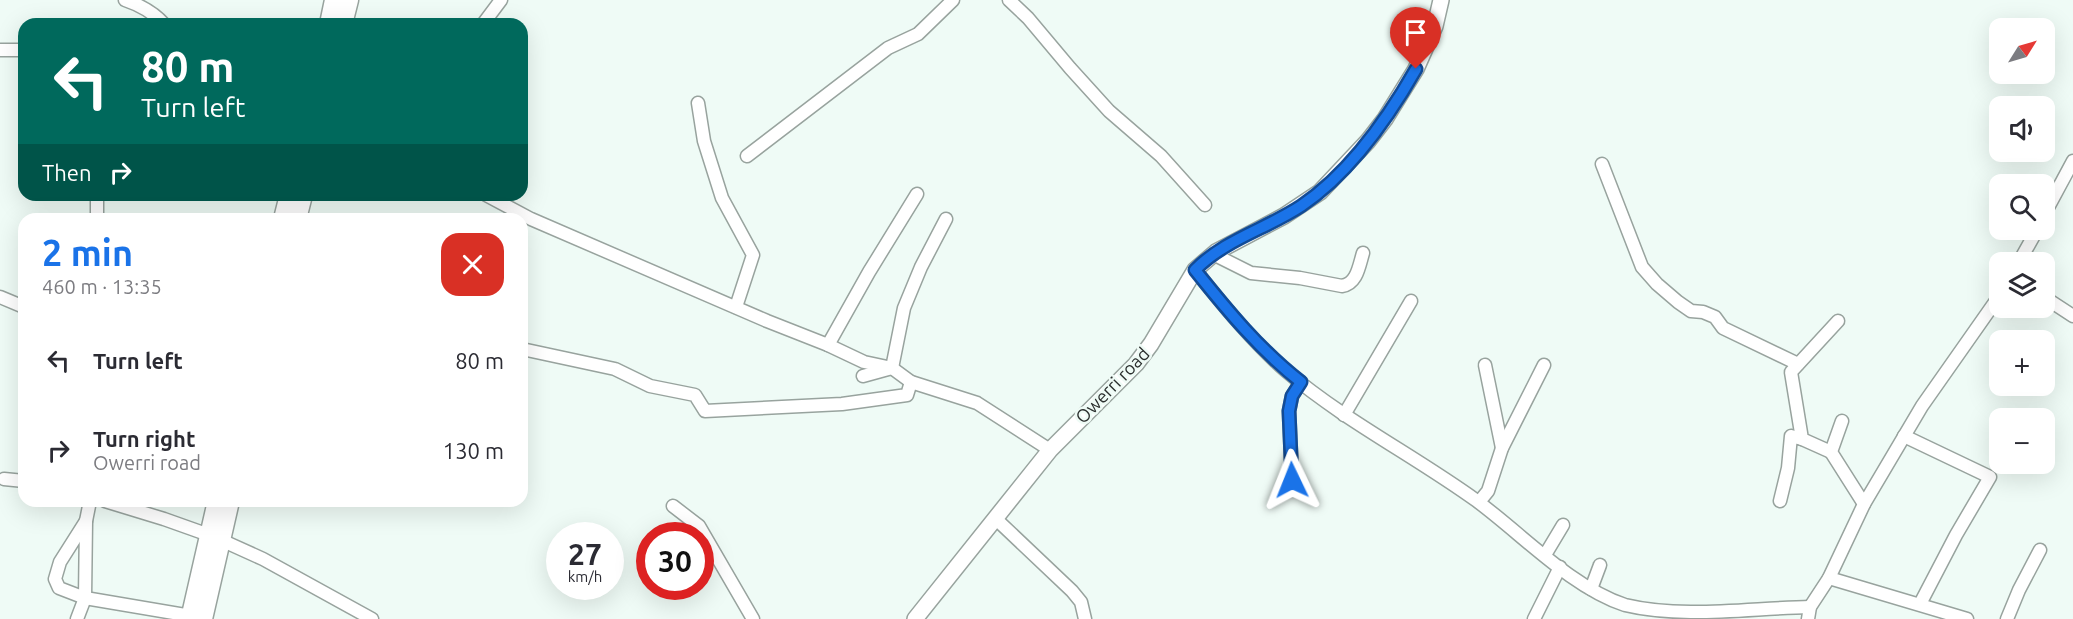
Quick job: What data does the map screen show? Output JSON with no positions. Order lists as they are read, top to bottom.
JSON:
{
  "streets": {
    "main road": ["Owerri road"]
  },
  "north": "top right",
  "page": {
    "map_buttons": ["+", "−"],
    "turn": ["80 m", "Turn left"],
    "then": "Then",
    "heading": ["2 min", "460 m · 13:35"],
    "list": [
      {
        "name": "Turn left",
        "value": "80 m"
      },
      {
        "name": "Turn right",
        "note": "Owerri road",
        "value": "130 m"
      }
    ],
    "speed": "27 km/h",
    "limit": "30"
  }
}
